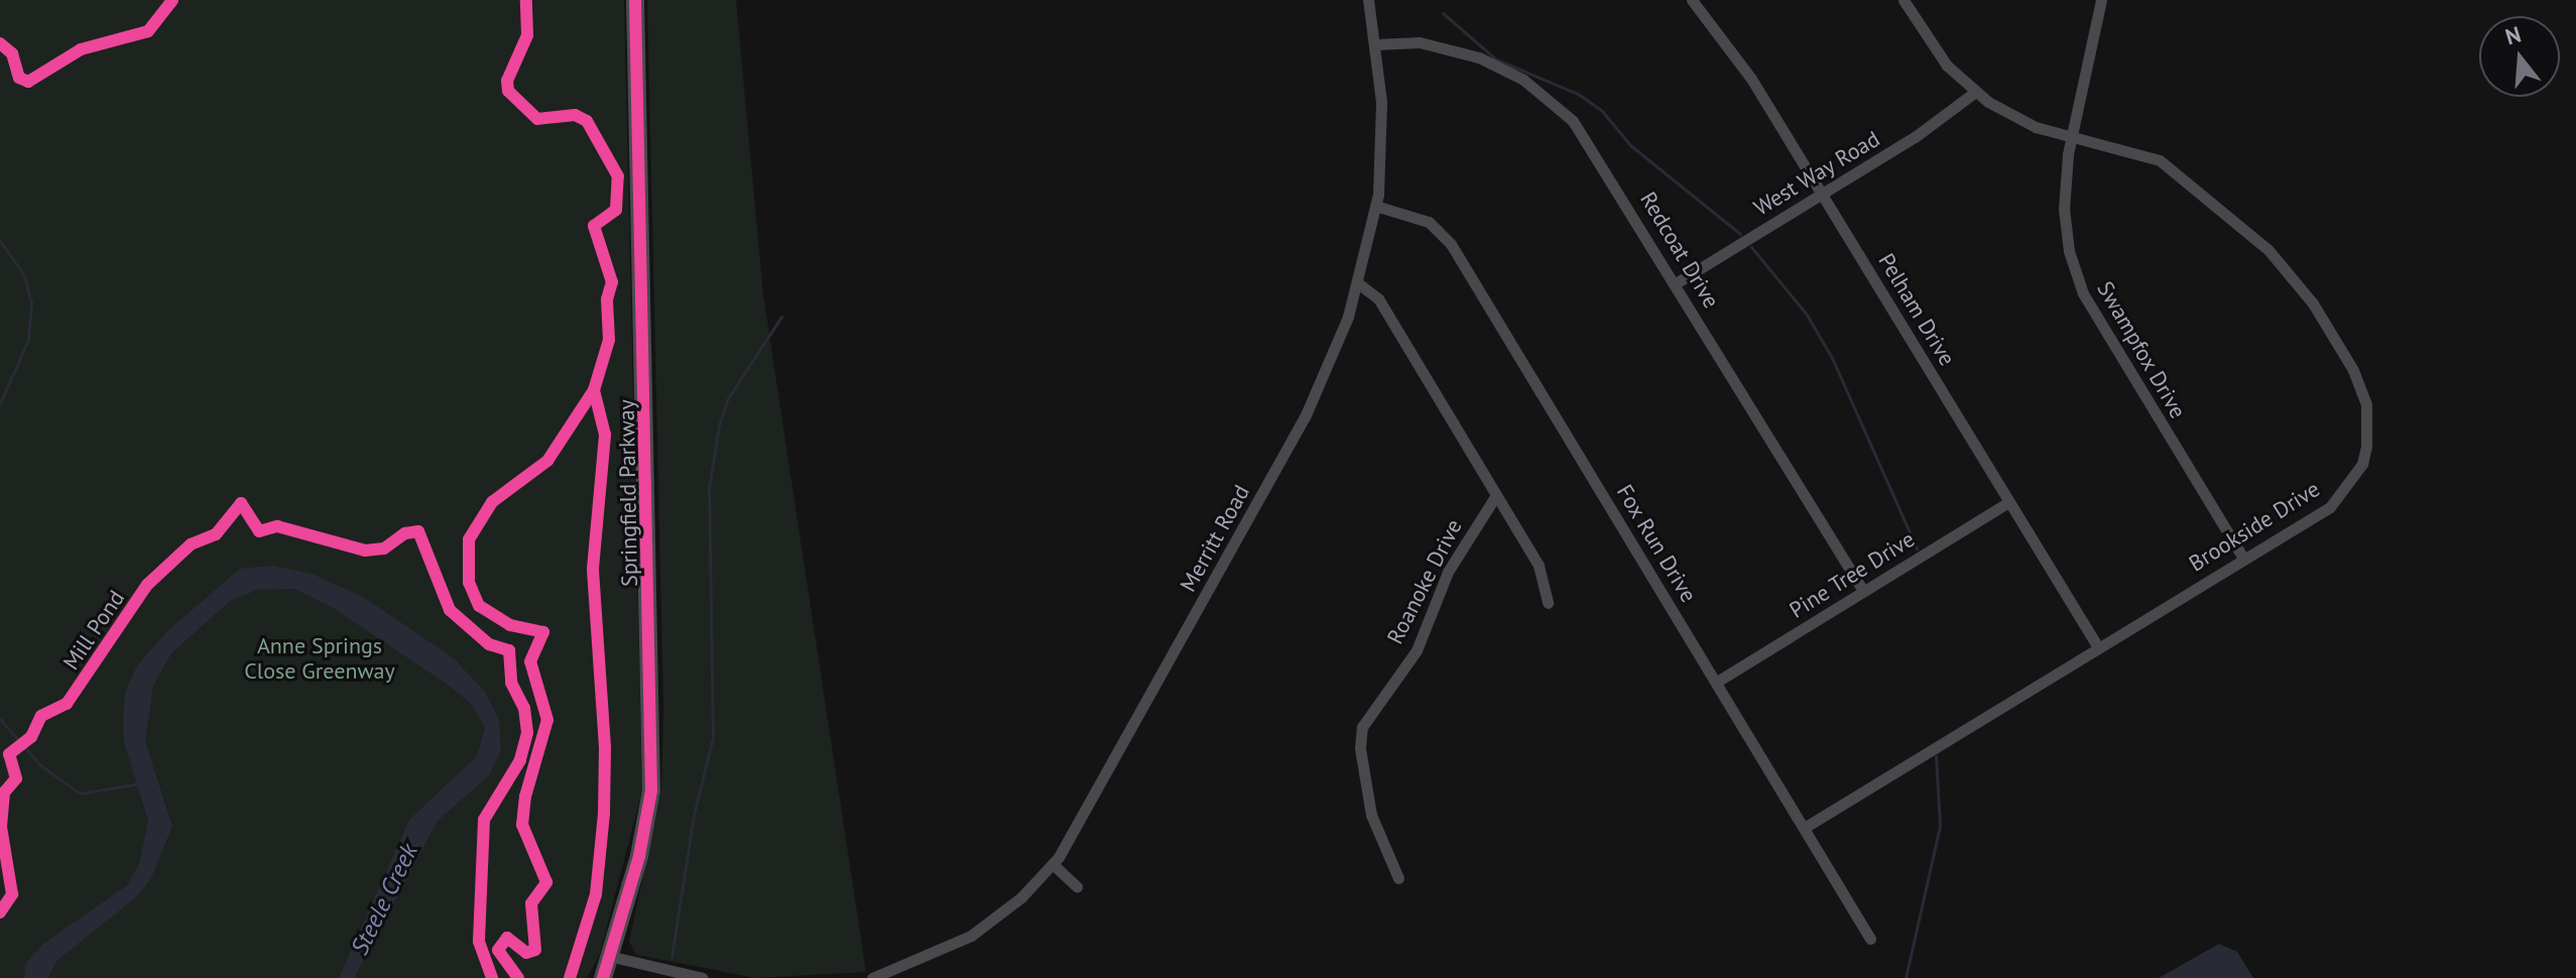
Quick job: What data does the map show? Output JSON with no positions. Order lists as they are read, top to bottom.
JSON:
{
  "streets": {
    "main road": ["Springfield Parkway"],
    "street": [
      "West Way Road",
      "Redcoat Drive",
      "Pelham Drive",
      "Swampfox Drive",
      "Brookside Drive",
      "Merritt Road",
      "Fox Run Drive",
      "Pine Tree Drive",
      "Roanoke Drive"
    ],
    "cycle path": ["Mill Pond"]
  },
  "crossings": [
    ["West Way Road", "Redcoat Drive"],
    ["West Way Road", "Pelham Drive"],
    ["West Way Road", "Brookside Drive"],
    ["Redcoat Drive", "Merritt Road"],
    ["Redcoat Drive", "Pine Tree Drive"],
    ["Pelham Drive", "Brookside Drive"],
    ["Pelham Drive", "Pine Tree Drive"],
    ["Swampfox Drive", "Brookside Drive"],
    ["Brookside Drive", "Fox Run Drive"],
    ["Merritt Road", "Fox Run Drive"],
    ["Fox Run Drive", "Pine Tree Drive"]
  ],
  "water": ["Steele Creek"],
  "parks": ["Anne Springs Close Greenway"],
  "north": "top"
}
